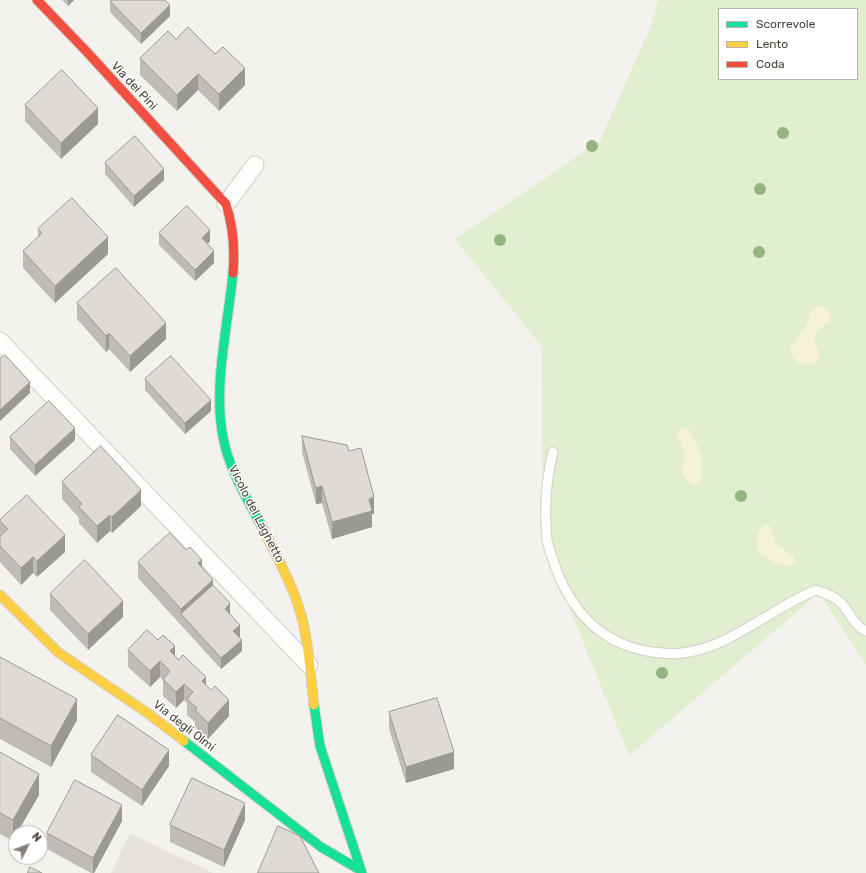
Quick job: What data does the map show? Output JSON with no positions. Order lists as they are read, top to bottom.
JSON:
{
  "streets": {
    "street": ["Via dei Pini", "Vicolo del Laghetto", "Via degli Olmi"]
  },
  "crossings": [
    ["Via dei Pini", "Vicolo del Laghetto"],
    ["Vicolo del Laghetto", "Via degli Olmi"]
  ],
  "legend": ["Scorrevole", "Lento", "Coda"],
  "north": "top right"
}
